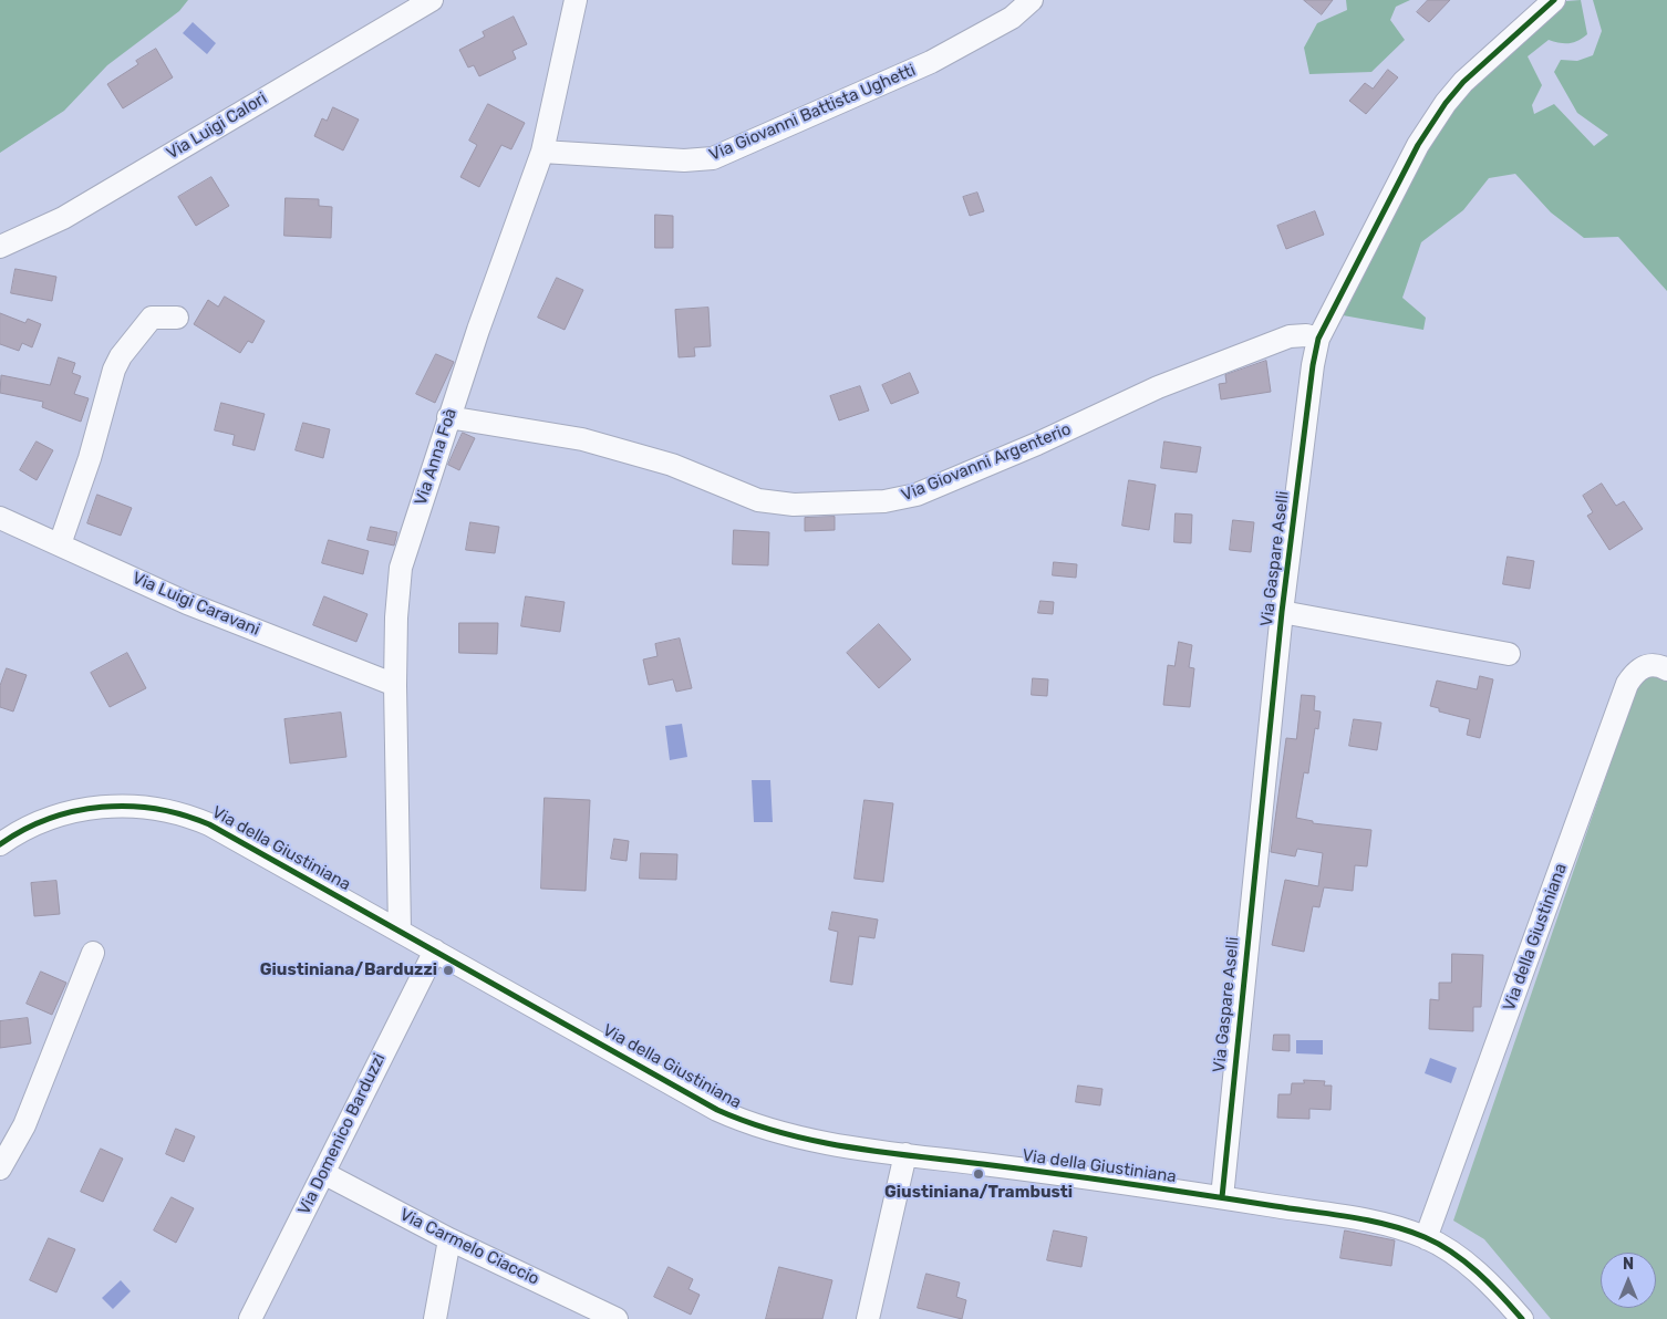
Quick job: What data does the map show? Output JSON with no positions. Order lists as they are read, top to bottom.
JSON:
{
  "streets": {
    "street": [
      "Via Giovanni Battista Ughetti",
      "Via Luigi Calori",
      "Via Anna Foà",
      "Via Giovanni Argenterio",
      "Via Gaspare Aselli",
      "Via Luigi Caravani",
      "Via della Giustiniana",
      "Via Domenico Barduzzi",
      "Via Carmelo Ciaccio"
    ]
  },
  "crossings": [
    ["Via Giovanni Battista Ughetti", "Via Anna Foà"],
    ["Via Anna Foà", "Via Giovanni Argenterio"],
    ["Via Anna Foà", "Via Luigi Caravani"],
    ["Via Anna Foà", "Via della Giustiniana"],
    ["Via Giovanni Argenterio", "Via Gaspare Aselli"],
    ["Via Gaspare Aselli", "Via della Giustiniana"],
    ["Via della Giustiniana", "Via Domenico Barduzzi"],
    ["Via Domenico Barduzzi", "Via Carmelo Ciaccio"]
  ],
  "places": ["Giustiniana/Barduzzi", "Giustiniana/Trambusti"],
  "north": "top"
}
